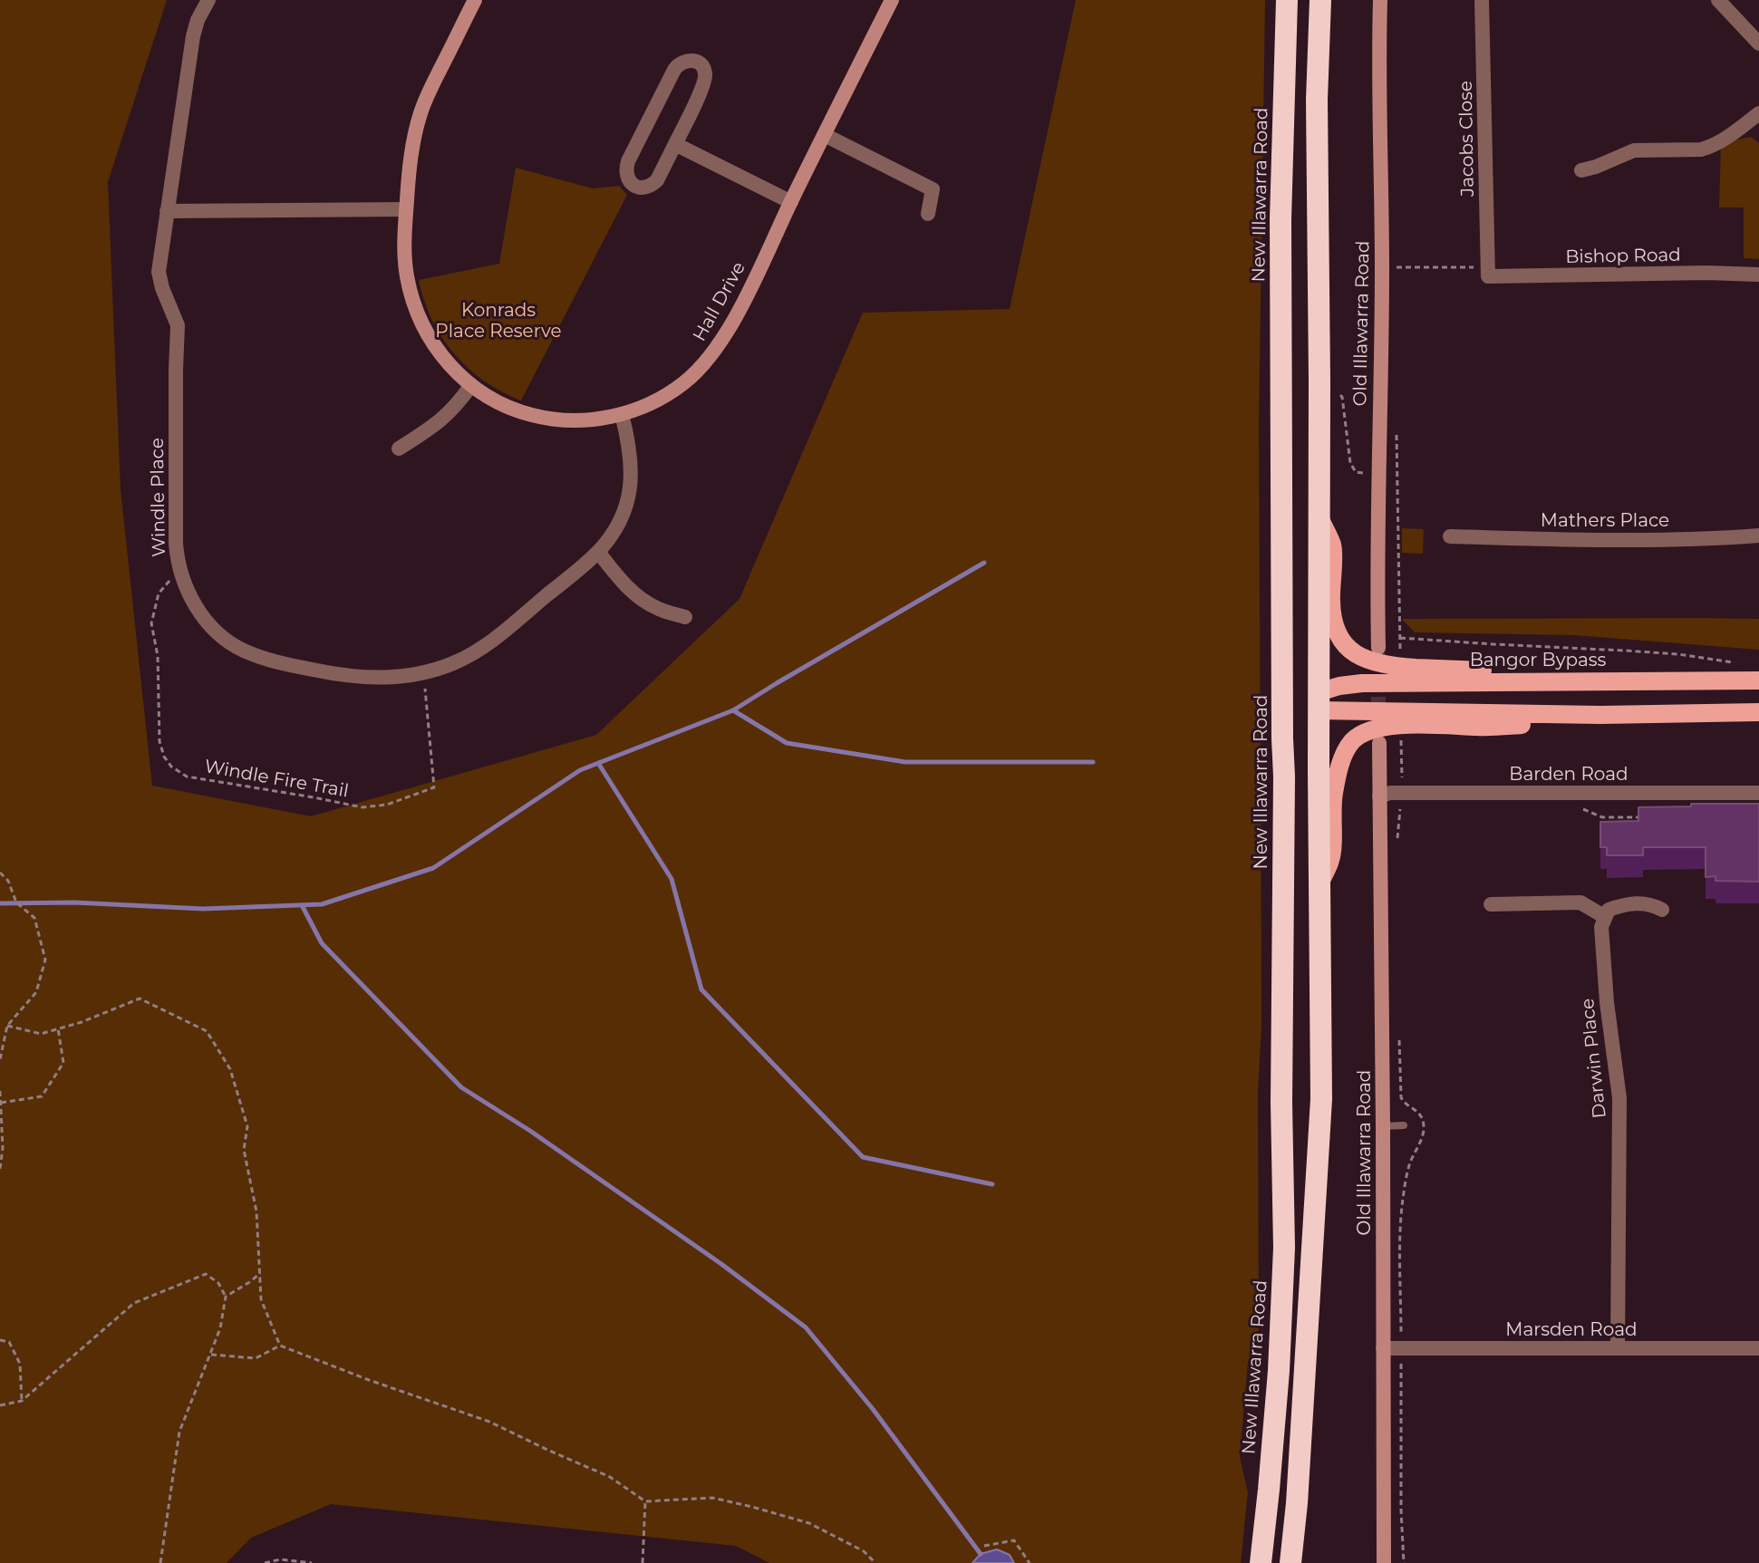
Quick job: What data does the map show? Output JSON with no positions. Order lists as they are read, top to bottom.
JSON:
{
  "streets": {
    "highway": ["New Illawarra Road"],
    "main road": ["Bangor Bypass"],
    "street": [
      "Jacobs Close",
      "Bishop Road",
      "Hall Drive",
      "Old Illawarra Road",
      "Windle Place",
      "Mathers Place",
      "Barden Road",
      "Darwin Place",
      "Marsden Road"
    ],
    "path": ["Windle Fire Trail"]
  },
  "crossings": [
    ["Jacobs Close", "Bishop Road"],
    ["Hall Drive", "Windle Place"],
    ["Old Illawarra Road", "Barden Road"],
    ["Old Illawarra Road", "Marsden Road"],
    ["Windle Place", "Windle Fire Trail"],
    ["Darwin Place", "Marsden Road"]
  ],
  "parks": ["Konrads Place Reserve"]
}
